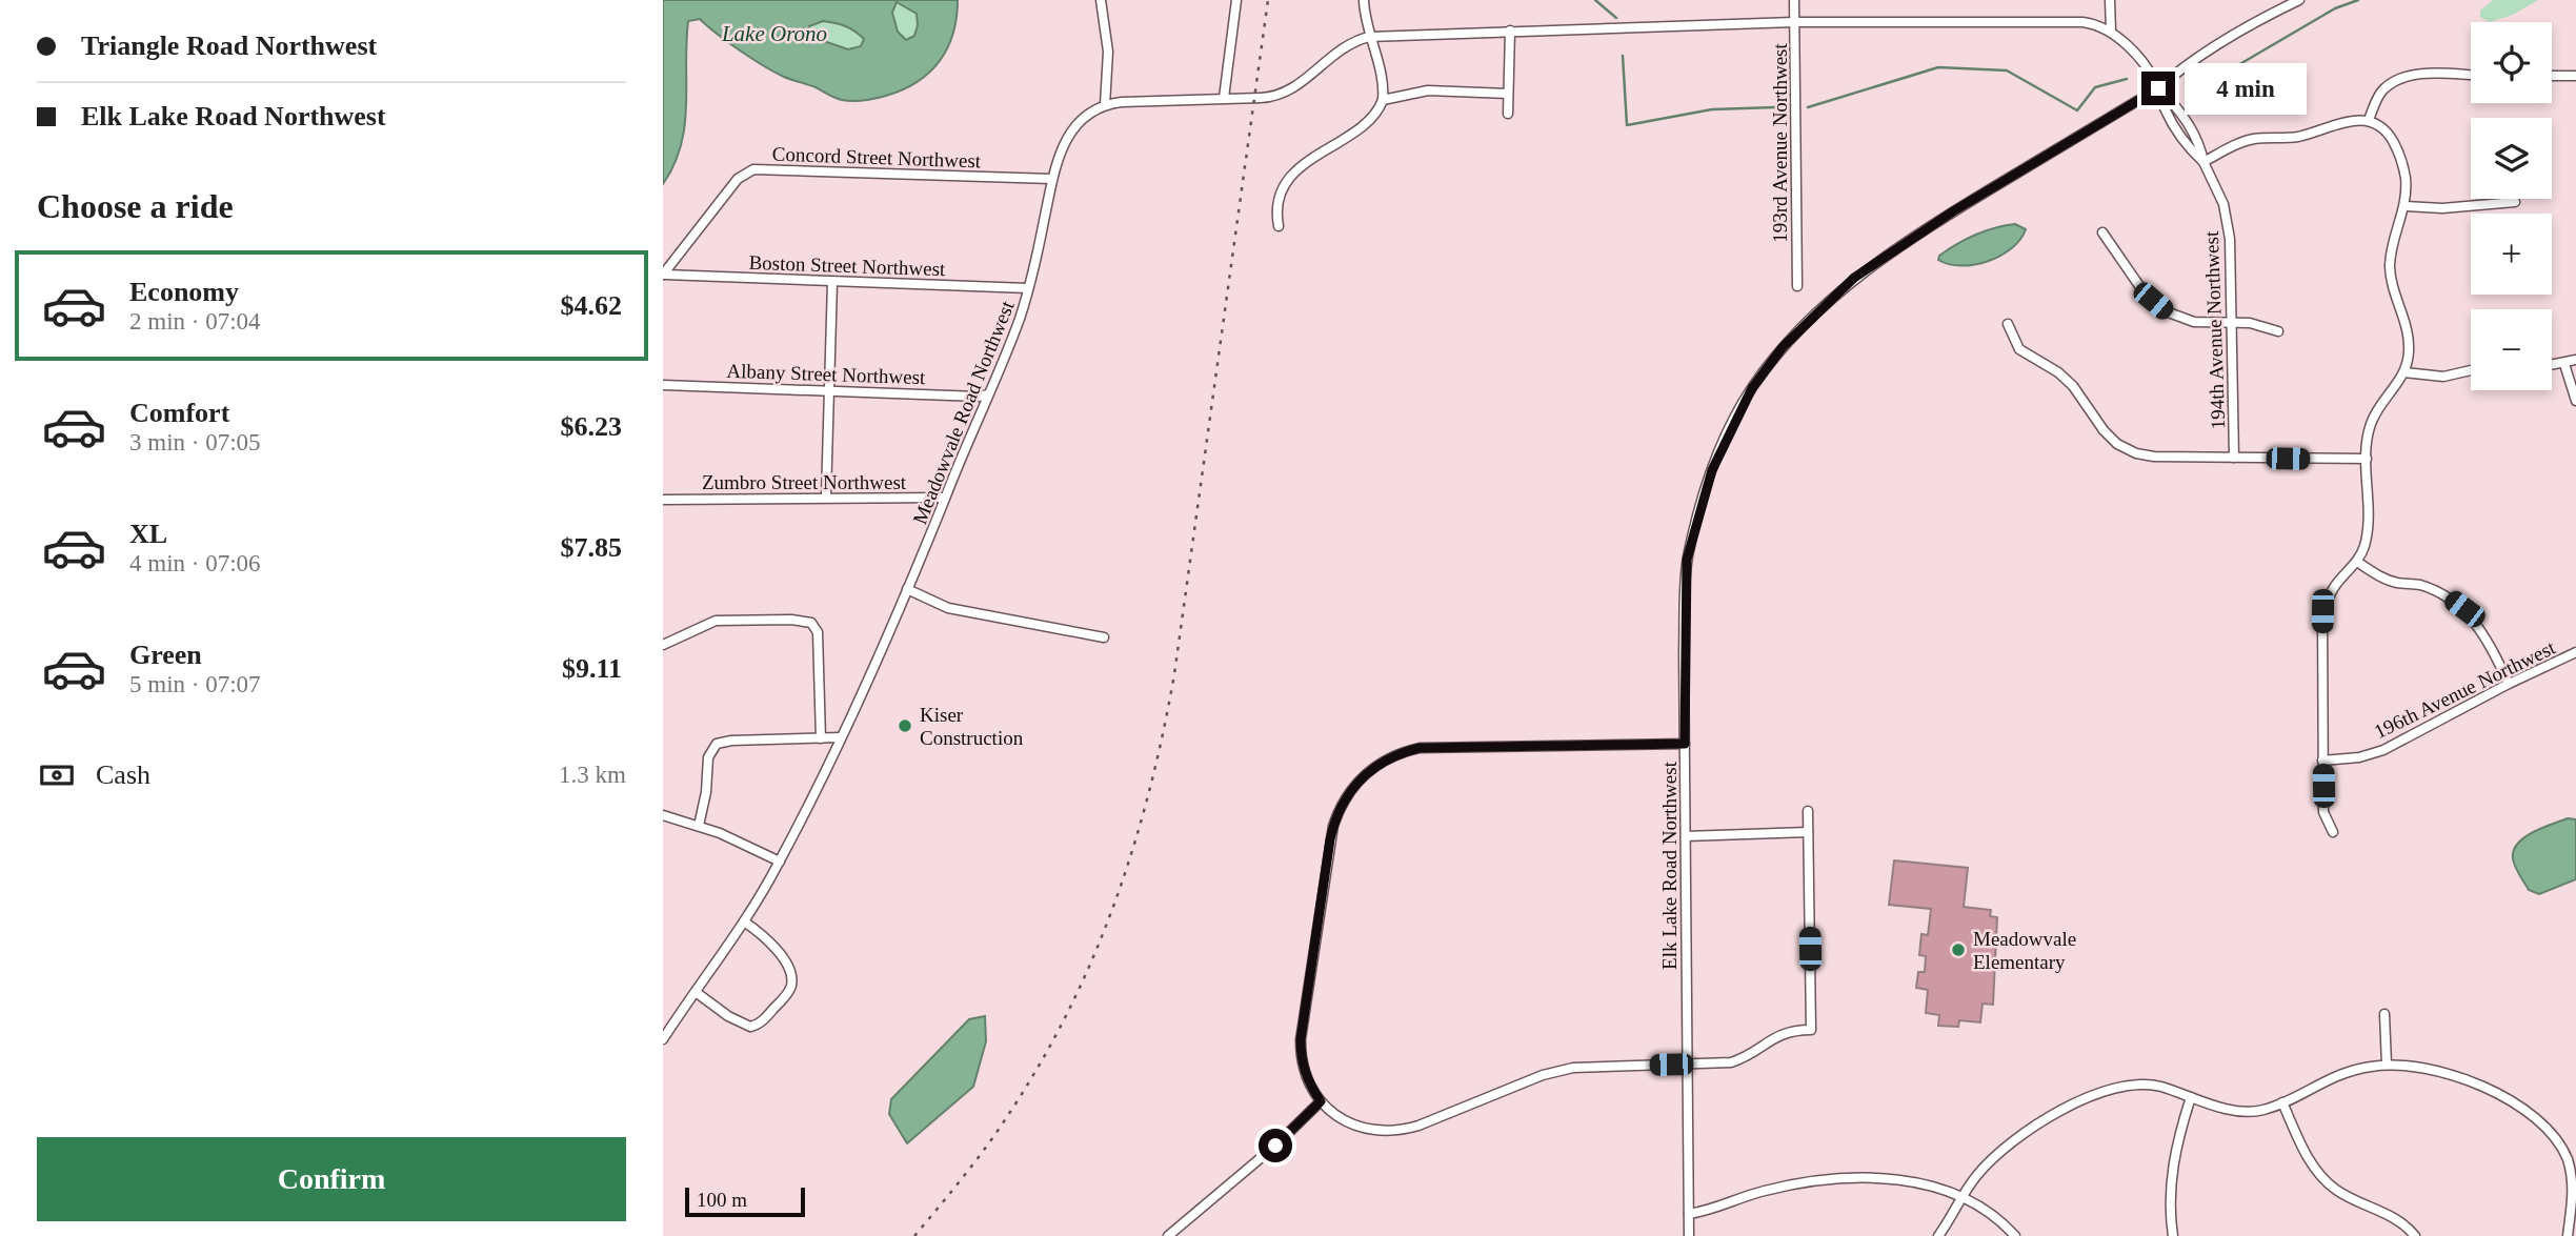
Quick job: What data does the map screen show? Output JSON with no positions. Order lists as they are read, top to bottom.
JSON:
{
  "streets": {
    "street": [
      "193rd Avenue Northwest",
      "Concord Street Northwest",
      "Boston Street Northwest",
      "194th Avenue Northwest",
      "Albany Street Northwest",
      "Meadowvale Road Northwest",
      "Zumbro Street Northwest",
      "196th Avenue Northwest",
      "Elk Lake Road Northwest"
    ]
  },
  "crossings": [
    ["193rd Avenue Northwest", "Meadowvale Road Northwest"],
    ["Concord Street Northwest", "Boston Street Northwest"],
    ["Concord Street Northwest", "Meadowvale Road Northwest"],
    ["Boston Street Northwest", "Meadowvale Road Northwest"],
    ["194th Avenue Northwest", "Meadowvale Road Northwest"],
    ["194th Avenue Northwest", "Elk Lake Road Northwest"],
    ["Albany Street Northwest", "Meadowvale Road Northwest"],
    ["Meadowvale Road Northwest", "Zumbro Street Northwest"],
    ["Meadowvale Road Northwest", "Elk Lake Road Northwest"]
  ],
  "water": ["Lake Orono"],
  "places": ["Kiser Construction", "Meadowvale Elementary"],
  "scale_bar": "100 m",
  "page": {
    "banner": ["Triangle Road Northwest", "Elk Lake Road Northwest"],
    "map_buttons": ["+", "−"],
    "bubble": "4 min",
    "heading": "Choose a ride",
    "list": [
      {
        "name": "Economy",
        "note": "2 min · 07:04",
        "value": "$4.62"
      },
      {
        "name": "Comfort",
        "note": "3 min · 07:05",
        "value": "$6.23"
      },
      {
        "name": "XL",
        "note": "4 min · 07:06",
        "value": "$7.85"
      },
      {
        "name": "Green",
        "note": "5 min · 07:07",
        "value": "$9.11"
      }
    ],
    "pay": ["Cash", "1.3 km"],
    "buttons": "Confirm",
    "scale": "100 m"
  }
}
